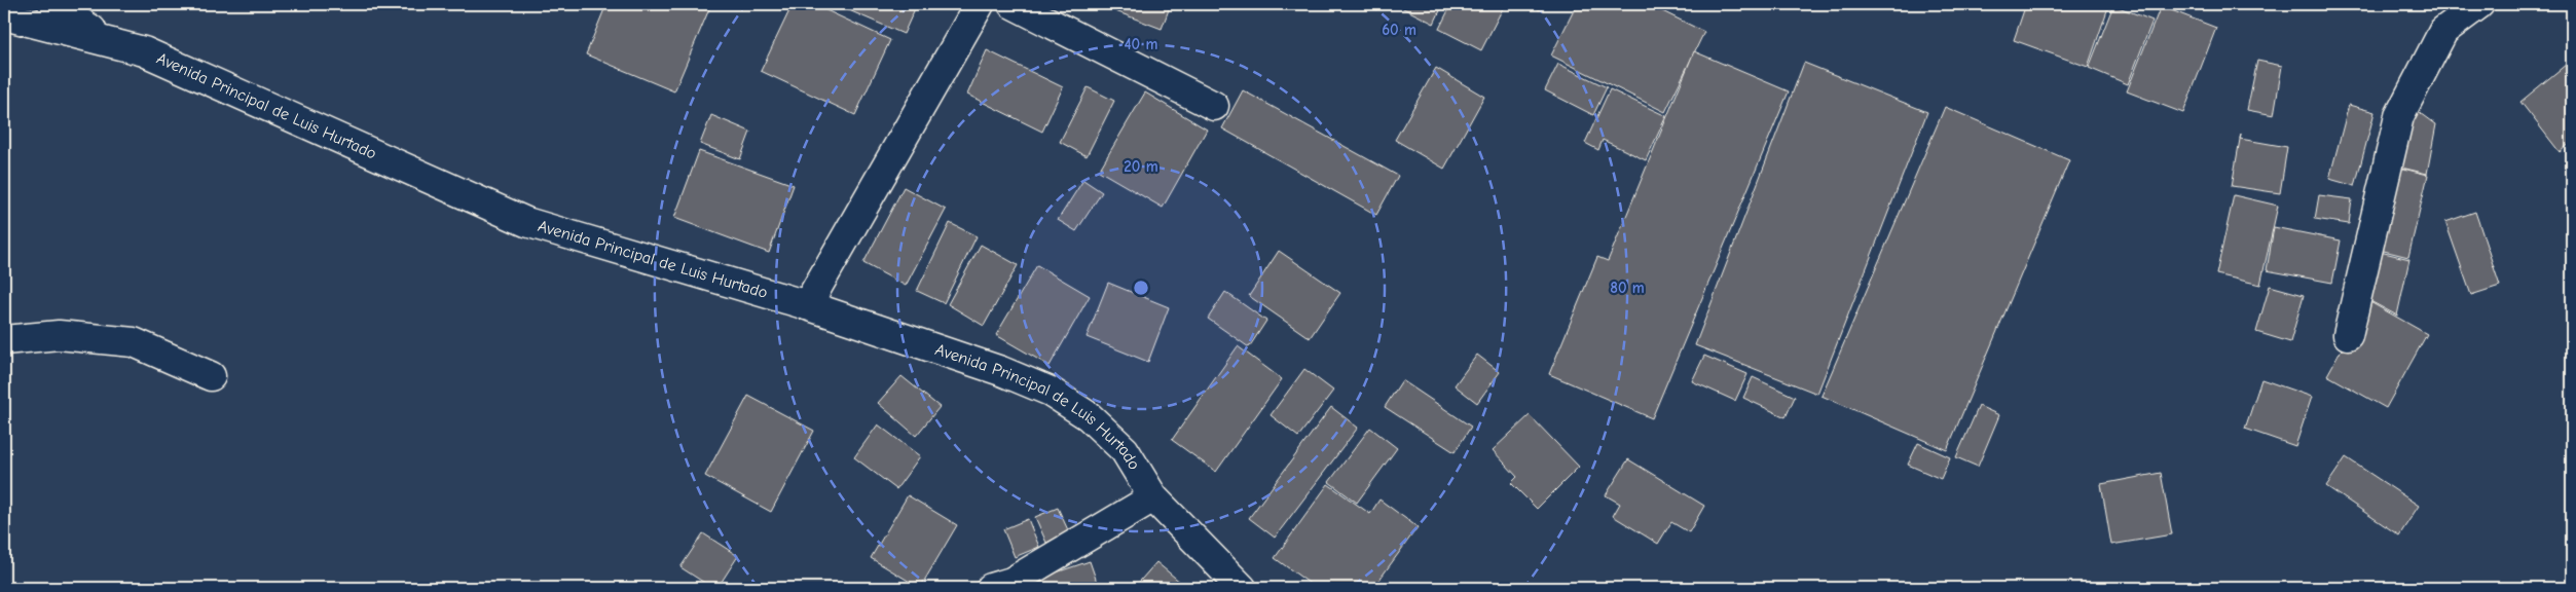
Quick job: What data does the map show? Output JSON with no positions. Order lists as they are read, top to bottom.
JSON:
{
  "streets": {
    "street": ["Avenida Principal de Luis Hurtado"]
  },
  "rings": [
    "60 m",
    "40 m",
    "20 m",
    "80 m"
  ]
}
